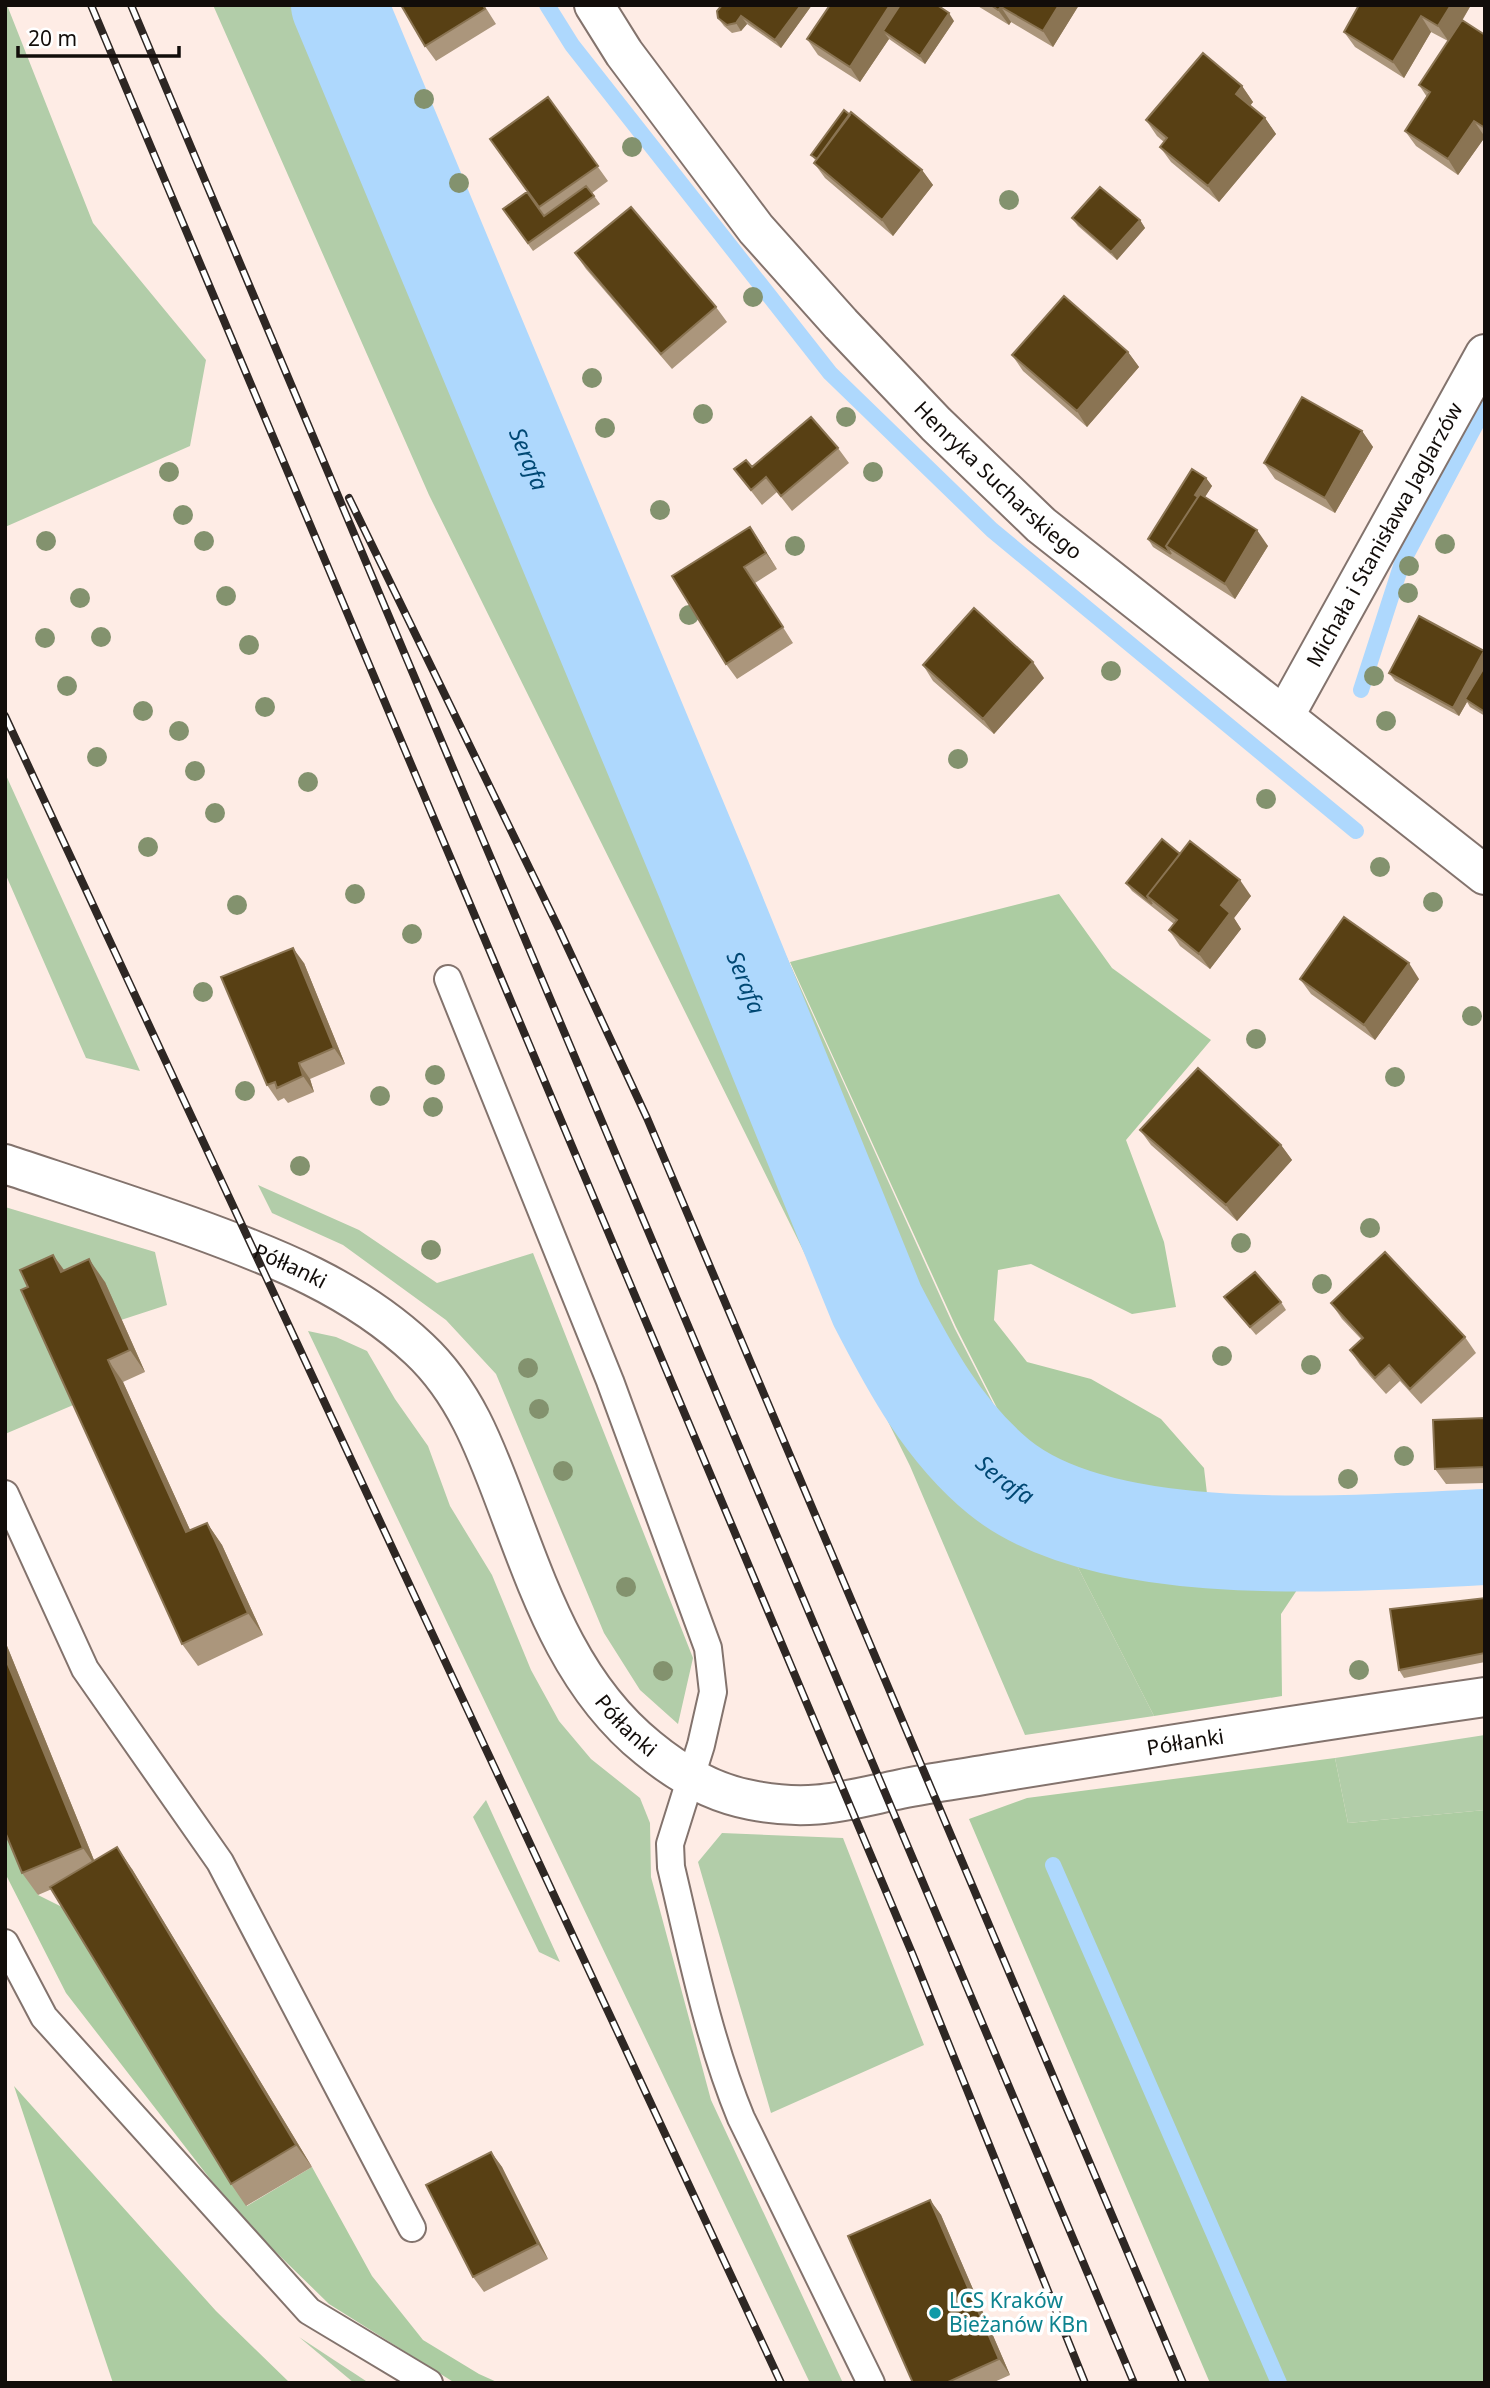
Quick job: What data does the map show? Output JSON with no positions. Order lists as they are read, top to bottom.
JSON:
{
  "streets": {
    "street": ["Henryka Sucharskiego", "Michała i Stanisława Jaglarzów", "Półłanki"]
  },
  "crossings": [
    ["Henryka Sucharskiego", "Michała i Stanisława Jaglarzów"]
  ],
  "water": ["Serafa"],
  "places": ["LCS Kraków Bieżanów KBn"],
  "scale_bar": "20 m"
}
